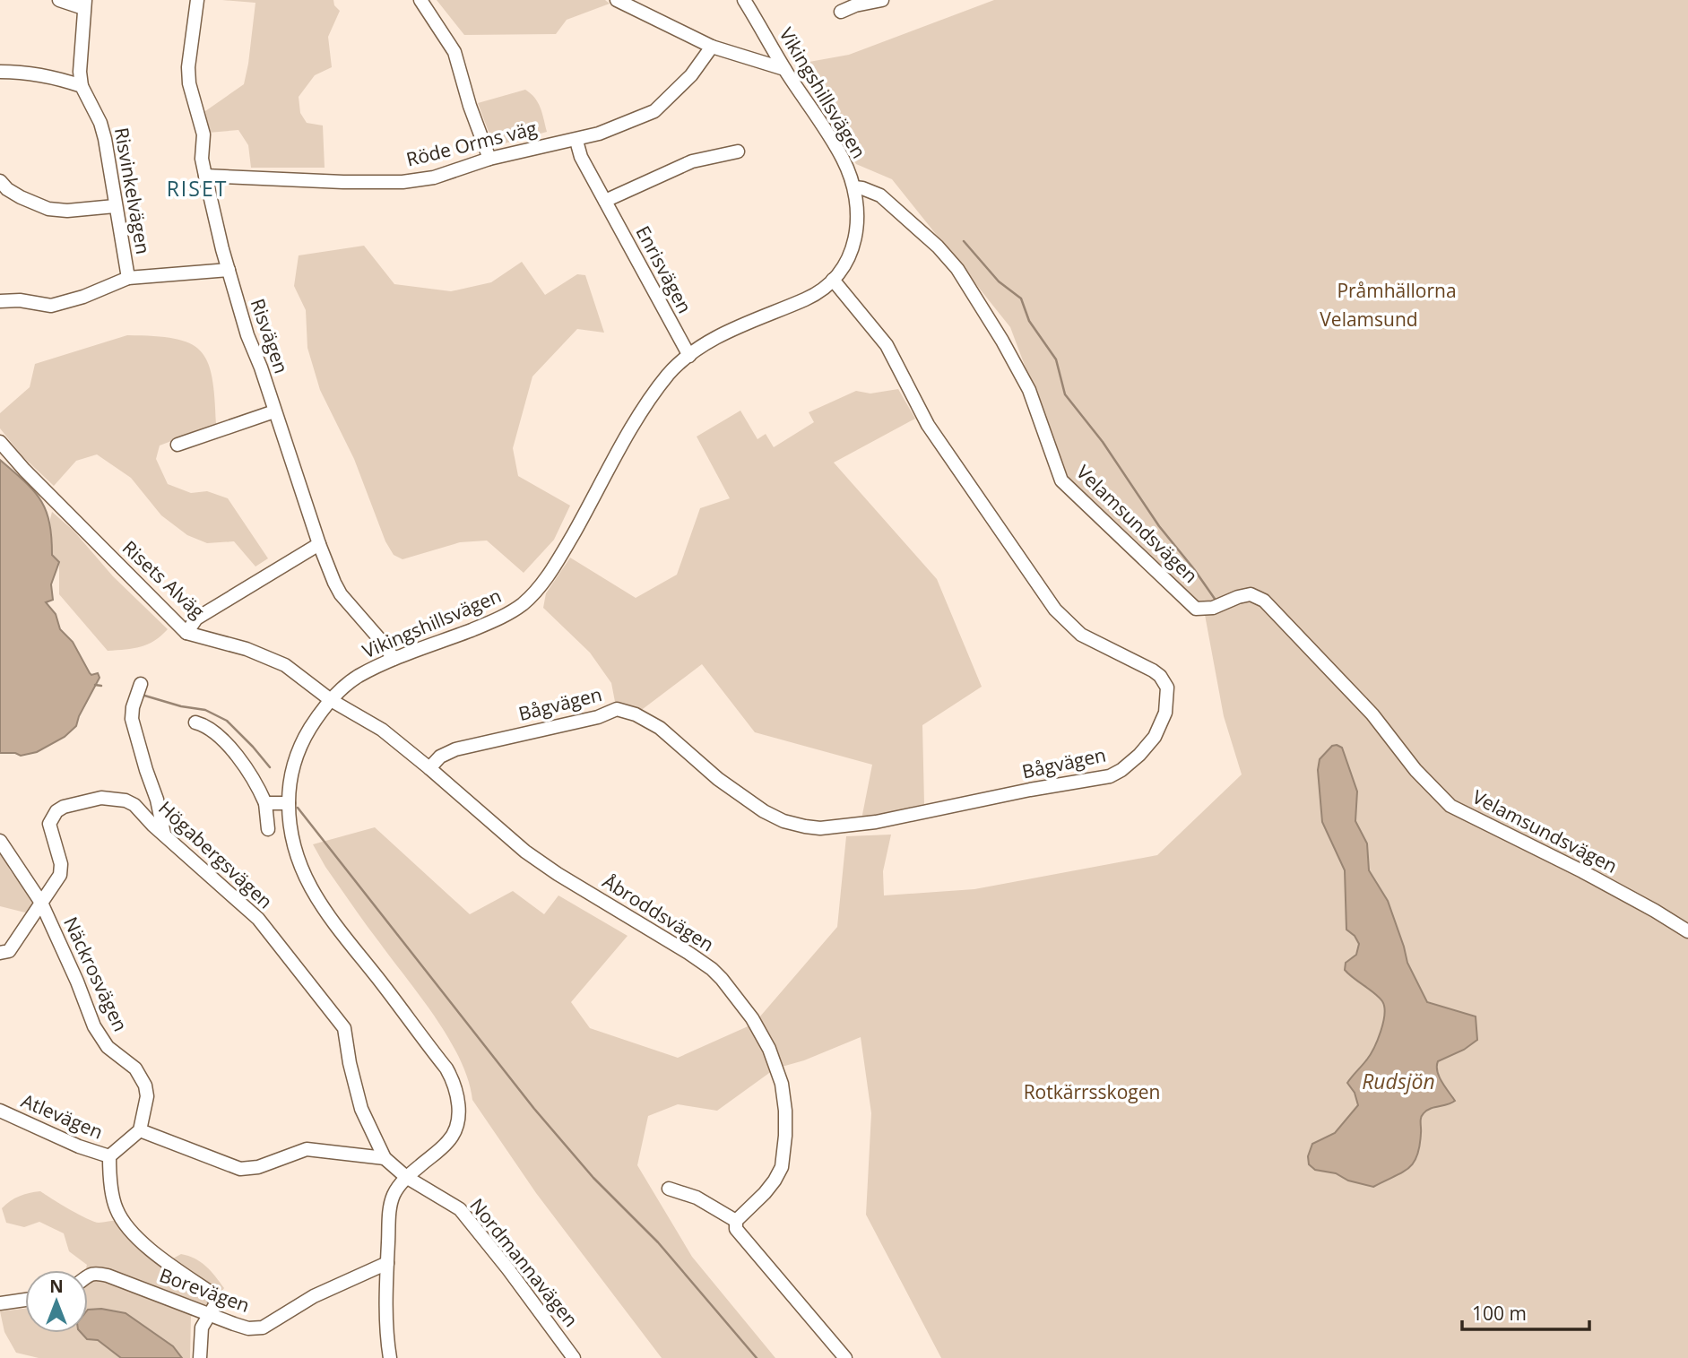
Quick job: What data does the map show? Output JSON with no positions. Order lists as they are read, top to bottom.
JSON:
{
  "streets": {
    "street": [
      "Vikingshillsvägen",
      "Röde Orms väg",
      "Risvinkelvägen",
      "Enrisvägen",
      "Risvägen",
      "Velamsundsvägen",
      "Risets Alväg",
      "Bågvägen",
      "Högabergsvägen",
      "Åbroddsvägen",
      "Näckrosvägen",
      "Atlevägen",
      "Nordmannavägen",
      "Borevägen"
    ]
  },
  "crossings": [
    ["Vikingshillsvägen", "Enrisvägen"],
    ["Vikingshillsvägen", "Risvägen"],
    ["Vikingshillsvägen", "Velamsundsvägen"],
    ["Vikingshillsvägen", "Risets Alväg"],
    ["Vikingshillsvägen", "Bågvägen"],
    ["Vikingshillsvägen", "Högabergsvägen"],
    ["Vikingshillsvägen", "Åbroddsvägen"],
    ["Vikingshillsvägen", "Nordmannavägen"],
    ["Vikingshillsvägen", "Borevägen"],
    ["Röde Orms väg", "Enrisvägen"],
    ["Röde Orms väg", "Risvägen"],
    ["Risets Alväg", "Åbroddsvägen"],
    ["Bågvägen", "Åbroddsvägen"],
    ["Högabergsvägen", "Näckrosvägen"],
    ["Högabergsvägen", "Nordmannavägen"]
  ],
  "districts": ["RISET"],
  "water": ["Rudsjön"],
  "parks": ["Pråmhällorna", "Velamsund", "Rotkärrsskogen"],
  "scale_bar": "100 m",
  "north": "top"
}
